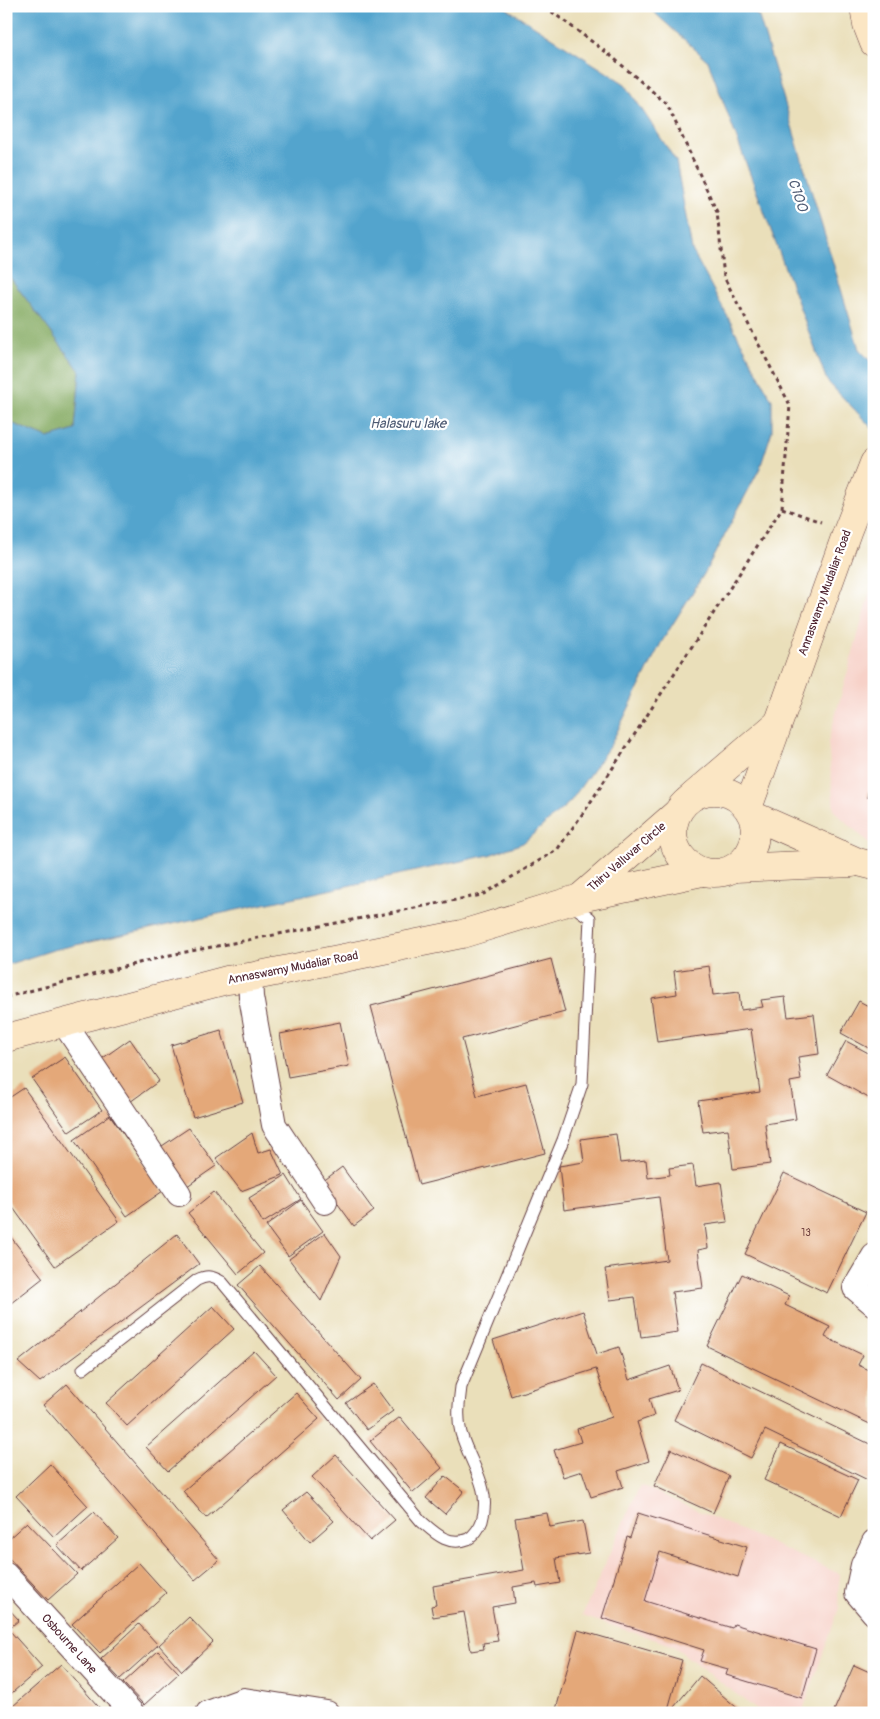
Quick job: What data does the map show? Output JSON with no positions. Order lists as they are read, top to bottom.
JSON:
{
  "streets": {
    "street": ["Annaswamy Mudaliar Road", "Thiru Valluvar Circle", "Osbourne Lane"]
  },
  "crossings": [
    ["Annaswamy Mudaliar Road", "Thiru Valluvar Circle"]
  ],
  "water": ["C100", "Halasuru lake"],
  "house_numbers": ["13"]
}
